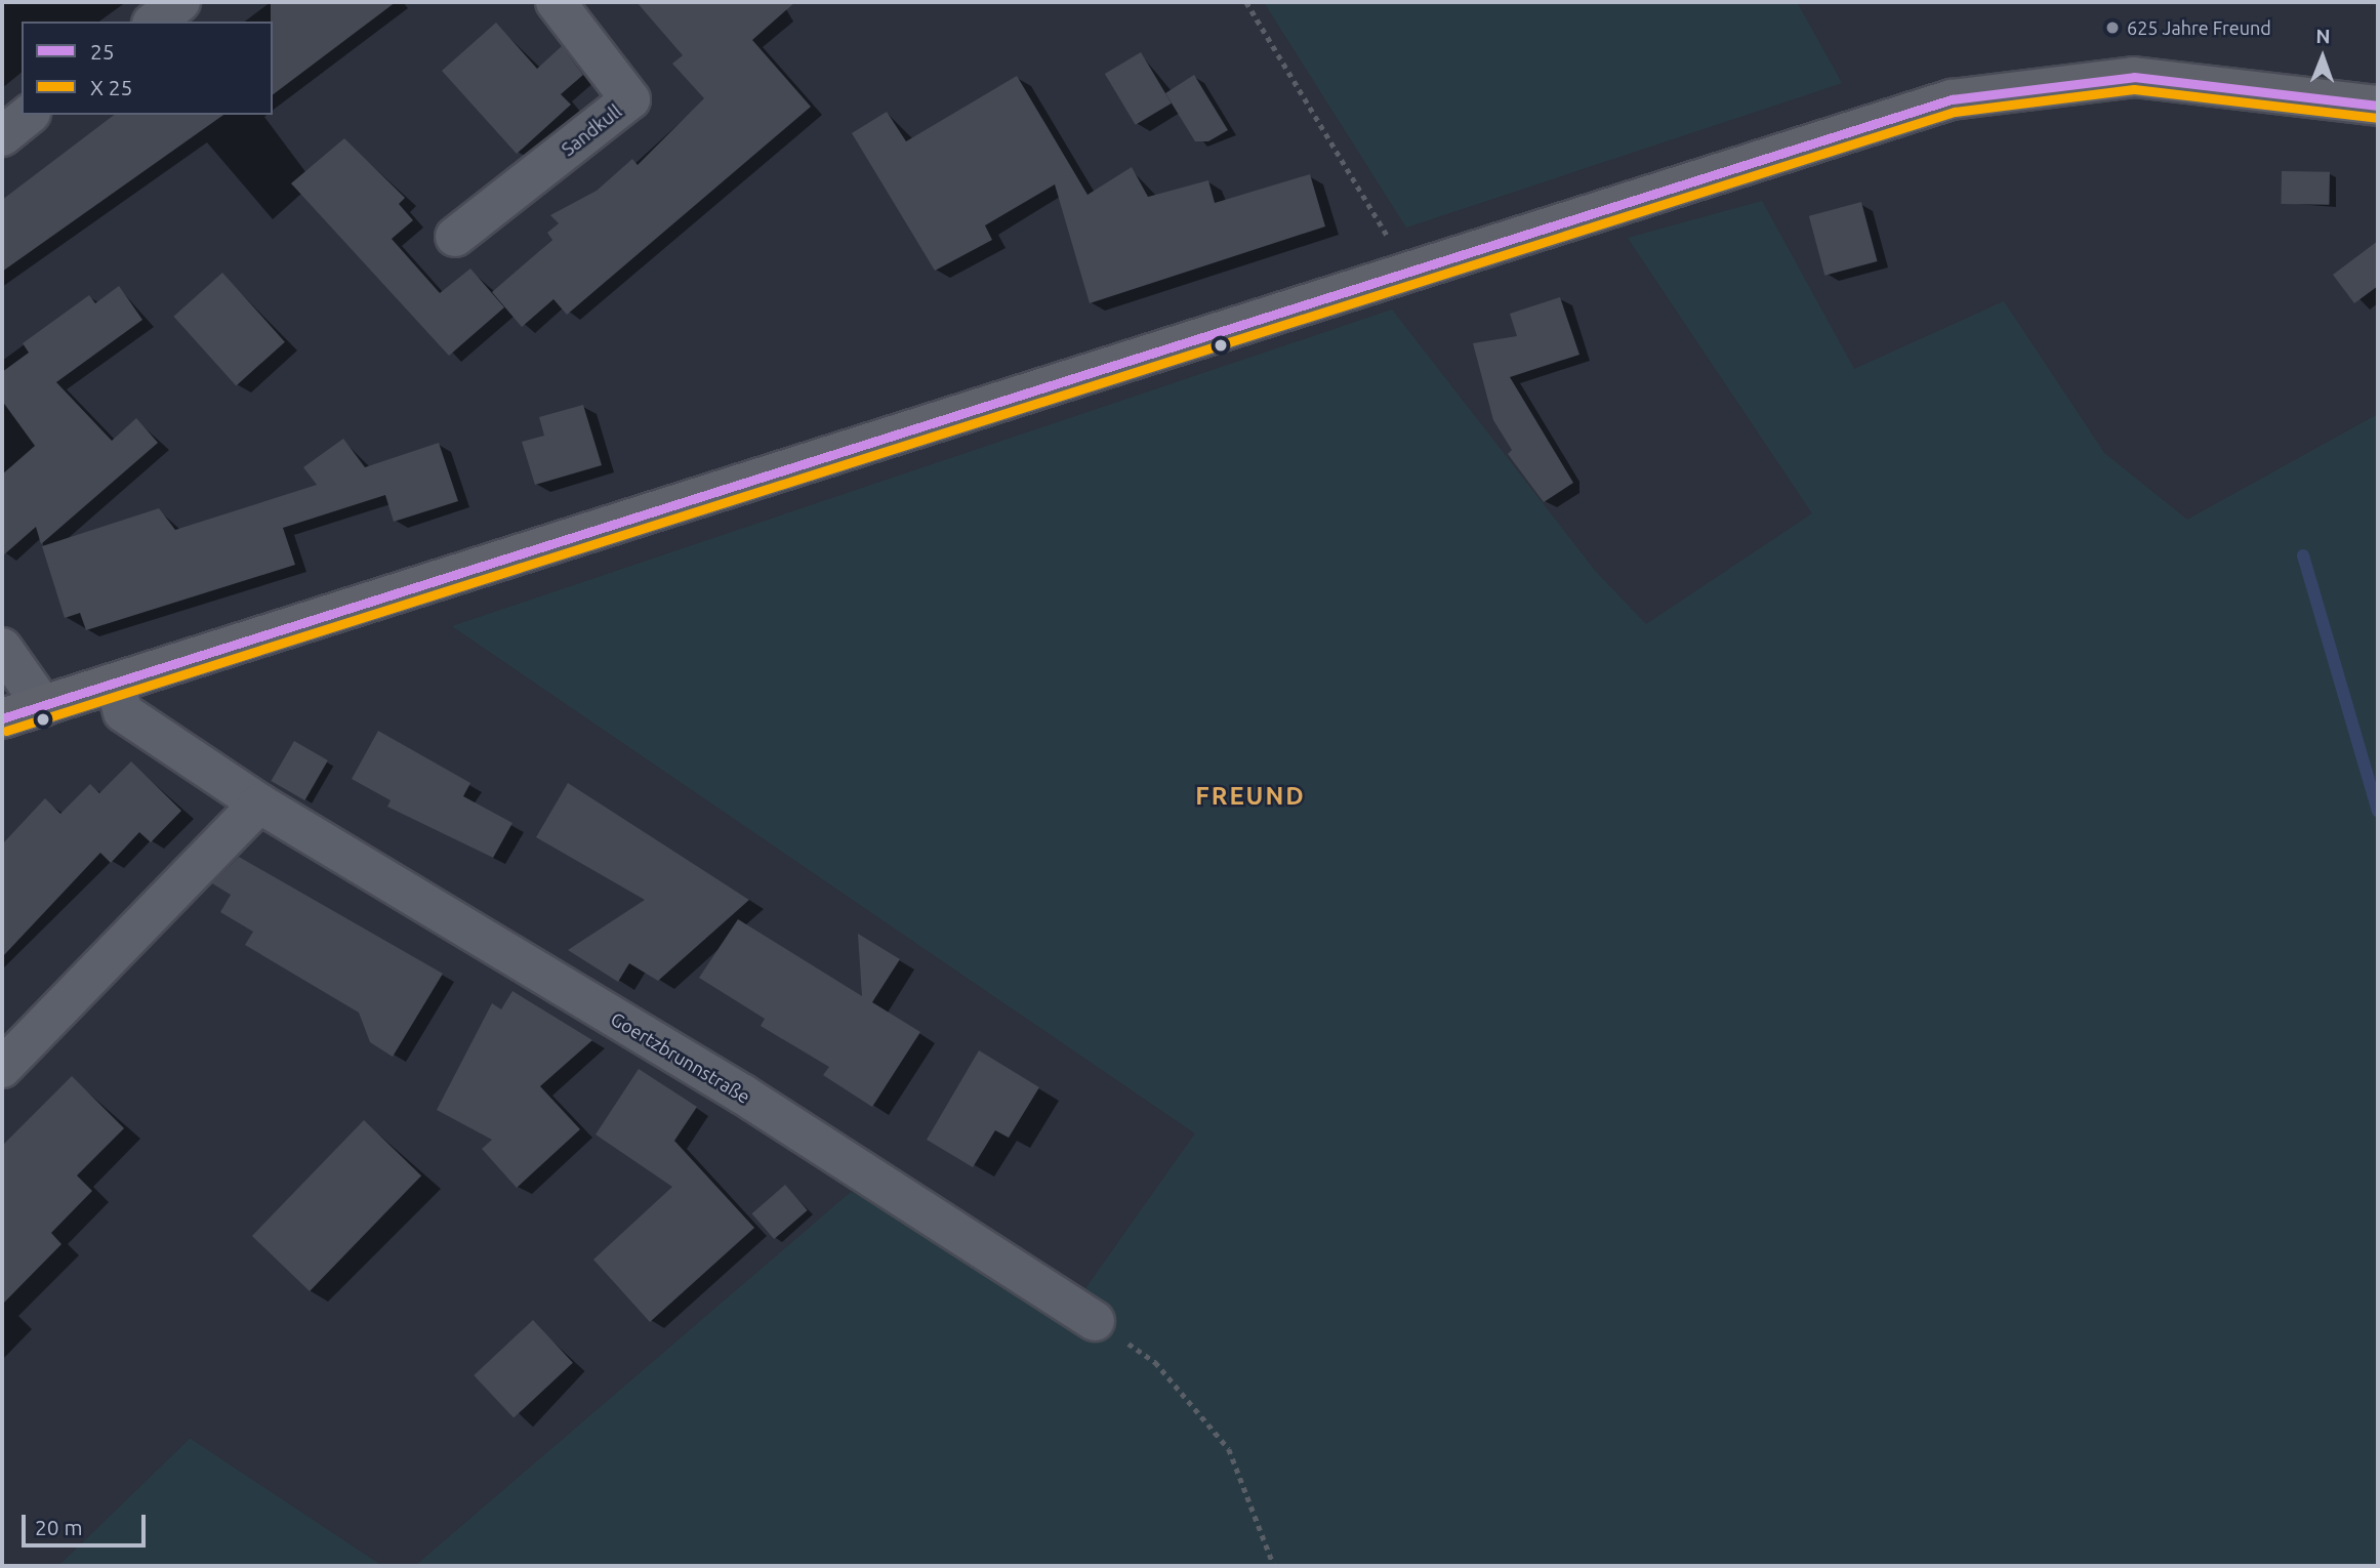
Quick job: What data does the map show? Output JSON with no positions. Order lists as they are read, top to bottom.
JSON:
{
  "streets": {
    "street": ["Sandkull", "Goertzbrunnstraße"]
  },
  "districts": ["FREUND"],
  "places": ["625 Jahre Freund"],
  "lines": ["transit line 25"],
  "legend": ["25", "X 25"],
  "scale_bar": "20 m",
  "north": "top"
}
